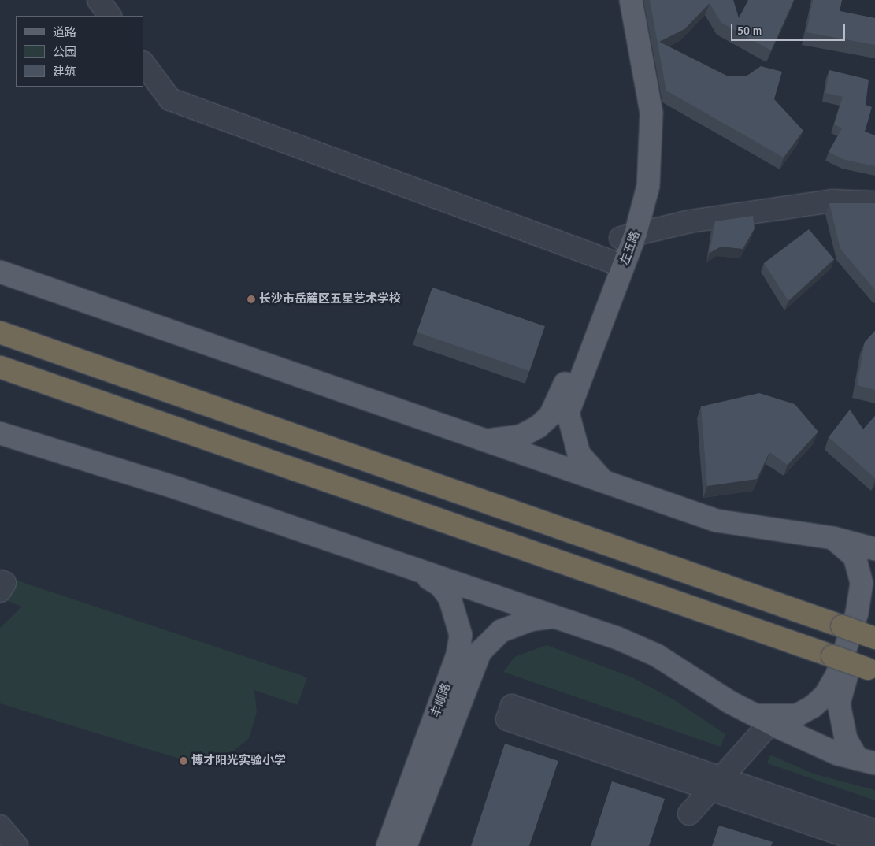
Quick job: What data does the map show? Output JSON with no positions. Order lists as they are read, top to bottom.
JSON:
{
  "streets": {
    "main road": ["左五路", "丰顺路"]
  },
  "places": ["长沙市岳麓区五星艺术学校", "博才阳光实验小学"],
  "legend": ["道路", "公园", "建筑"],
  "scale_bar": "50 m"
}
